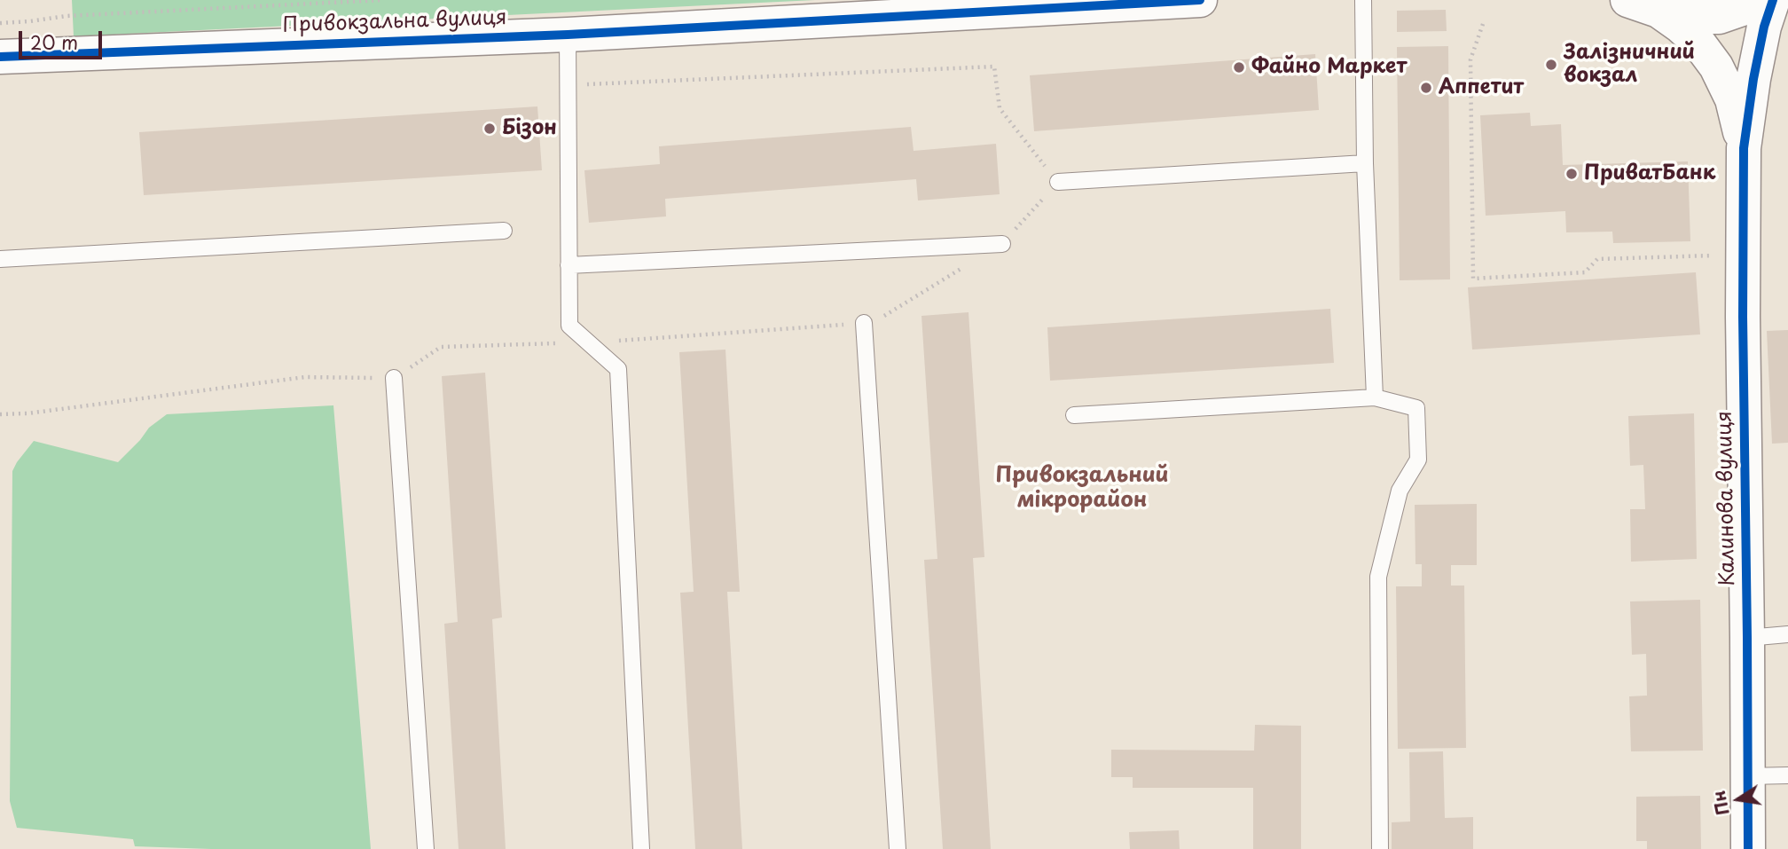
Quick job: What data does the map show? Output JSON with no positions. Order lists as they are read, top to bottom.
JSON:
{
  "streets": {
    "street": ["Привокзальна вулиця", "Калинова вулиця"]
  },
  "districts": ["Привокзальний мікрорайон"],
  "places": [
    "Залізничний вокзал",
    "Файно Маркет",
    "Аппетит",
    "Бізон",
    "ПриватБанк"
  ],
  "scale_bar": "20 m",
  "north": "left"
}
